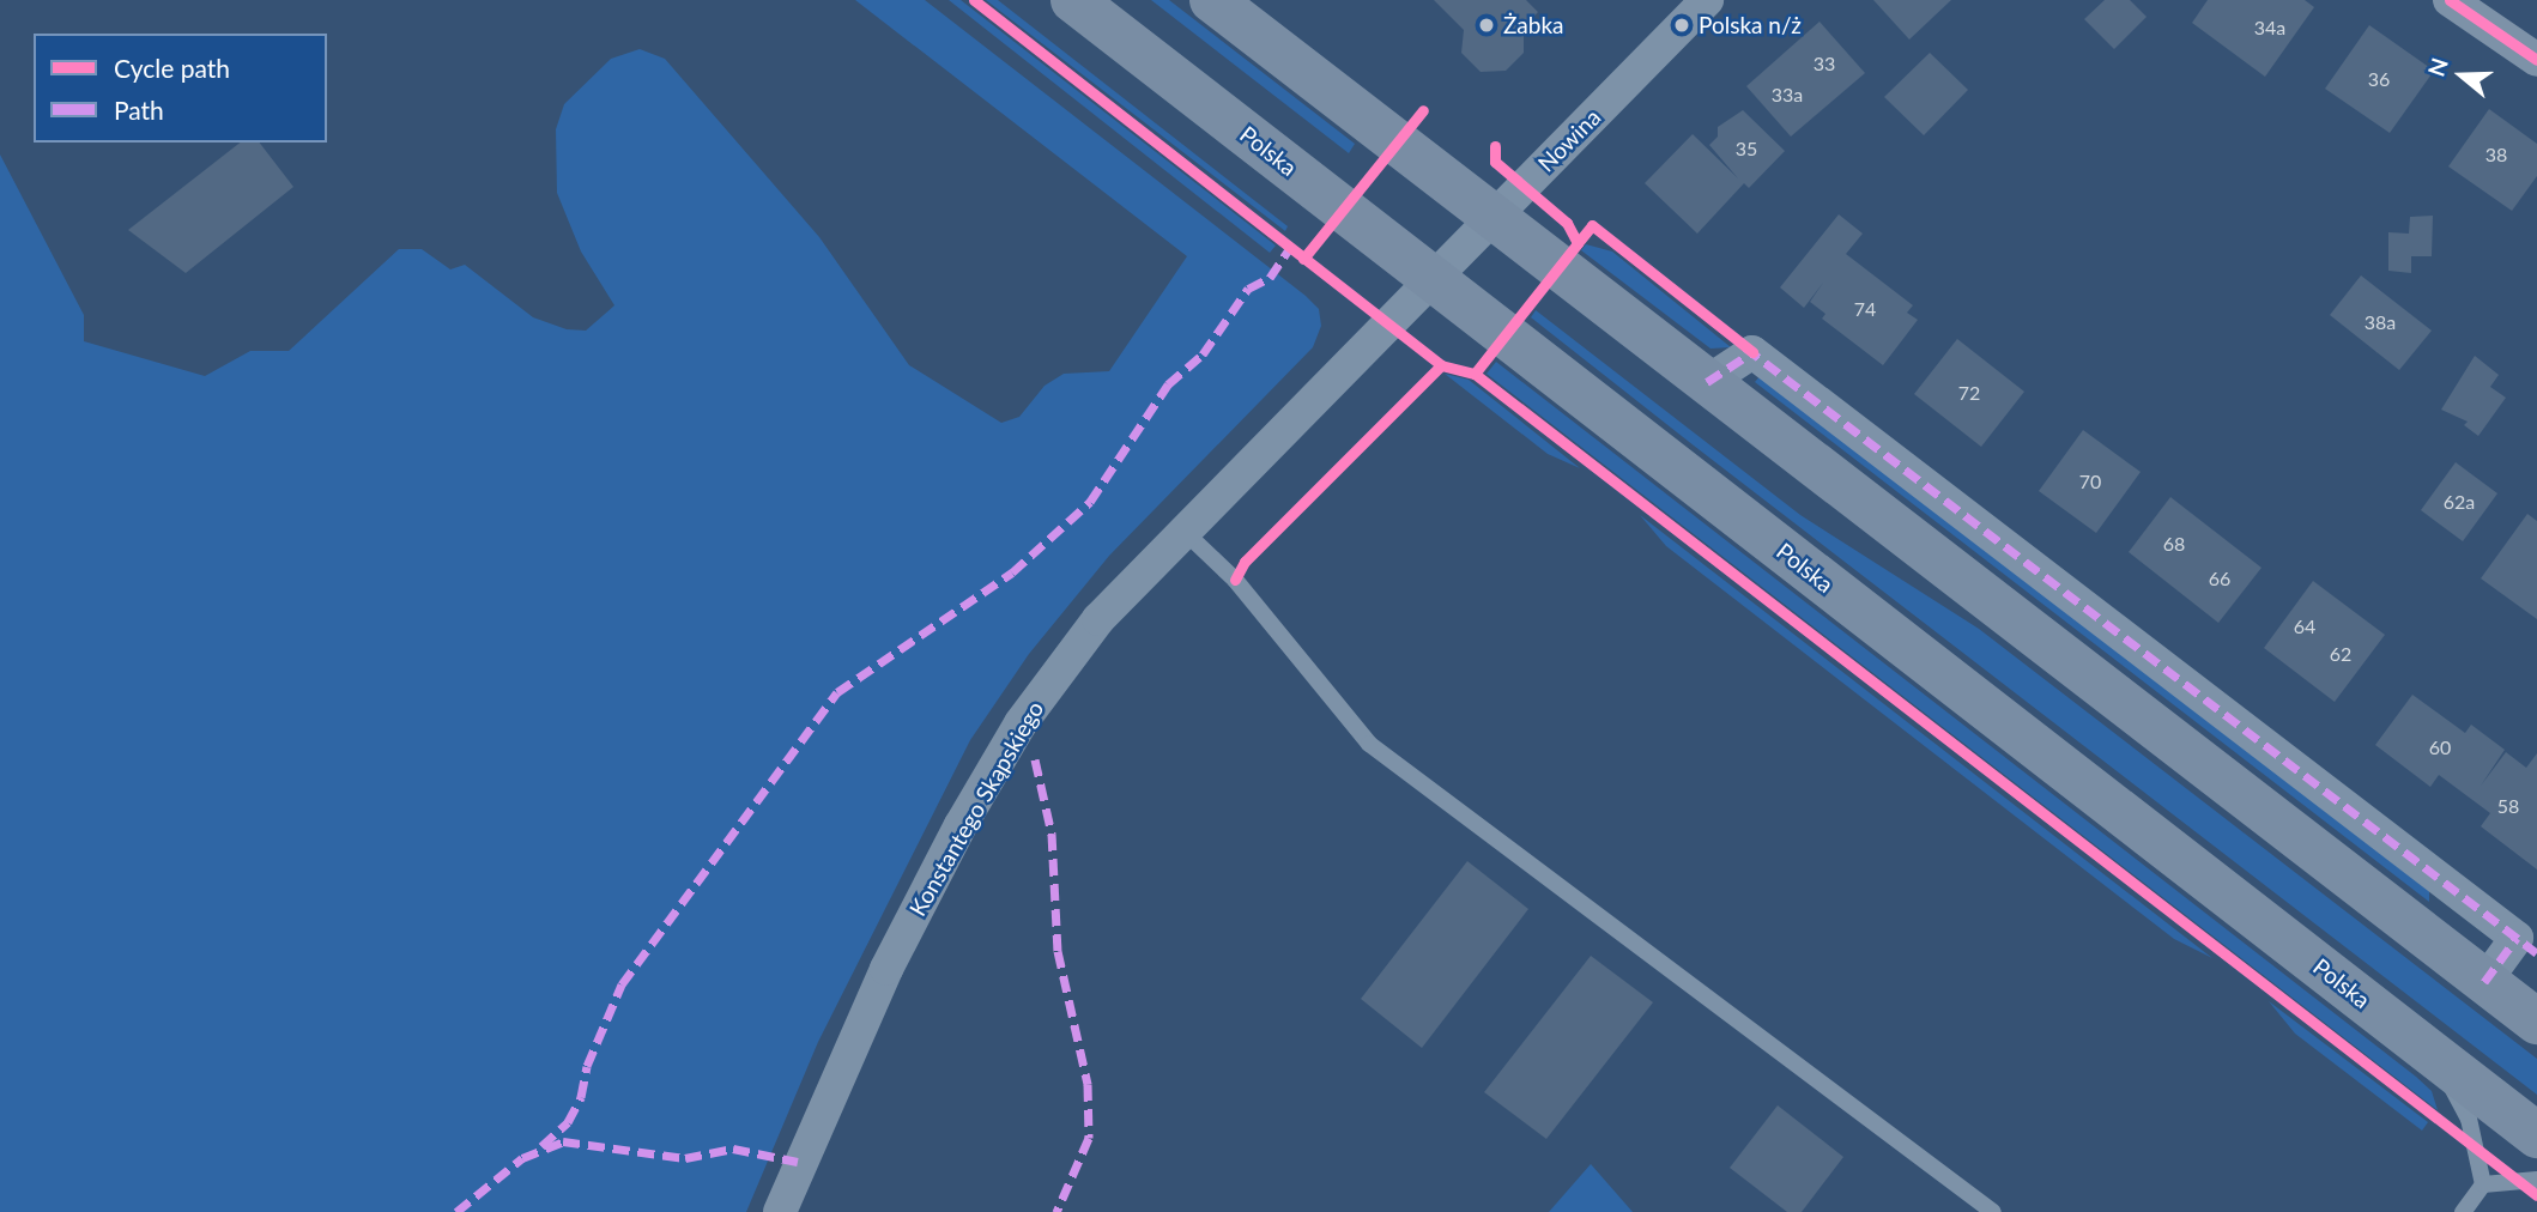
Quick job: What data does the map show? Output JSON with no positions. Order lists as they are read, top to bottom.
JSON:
{
  "streets": {
    "street": ["Nowina", "Polska", "Konstantego Skąpskiego"]
  },
  "crossings": [
    ["Nowina", "Polska"],
    ["Nowina", "Konstantego Skąpskiego"],
    ["Polska", "Konstantego Skąpskiego"]
  ],
  "places": ["Żabka", "Polska n/ż"],
  "house_numbers": [
    "34a",
    "33",
    "36",
    "33a",
    "35",
    "38",
    "74",
    "38a",
    "72",
    "70",
    "62a",
    "68",
    "66",
    "64",
    "62",
    "60",
    "58"
  ],
  "legend": ["Cycle path", "Path"],
  "north": "left"
}
